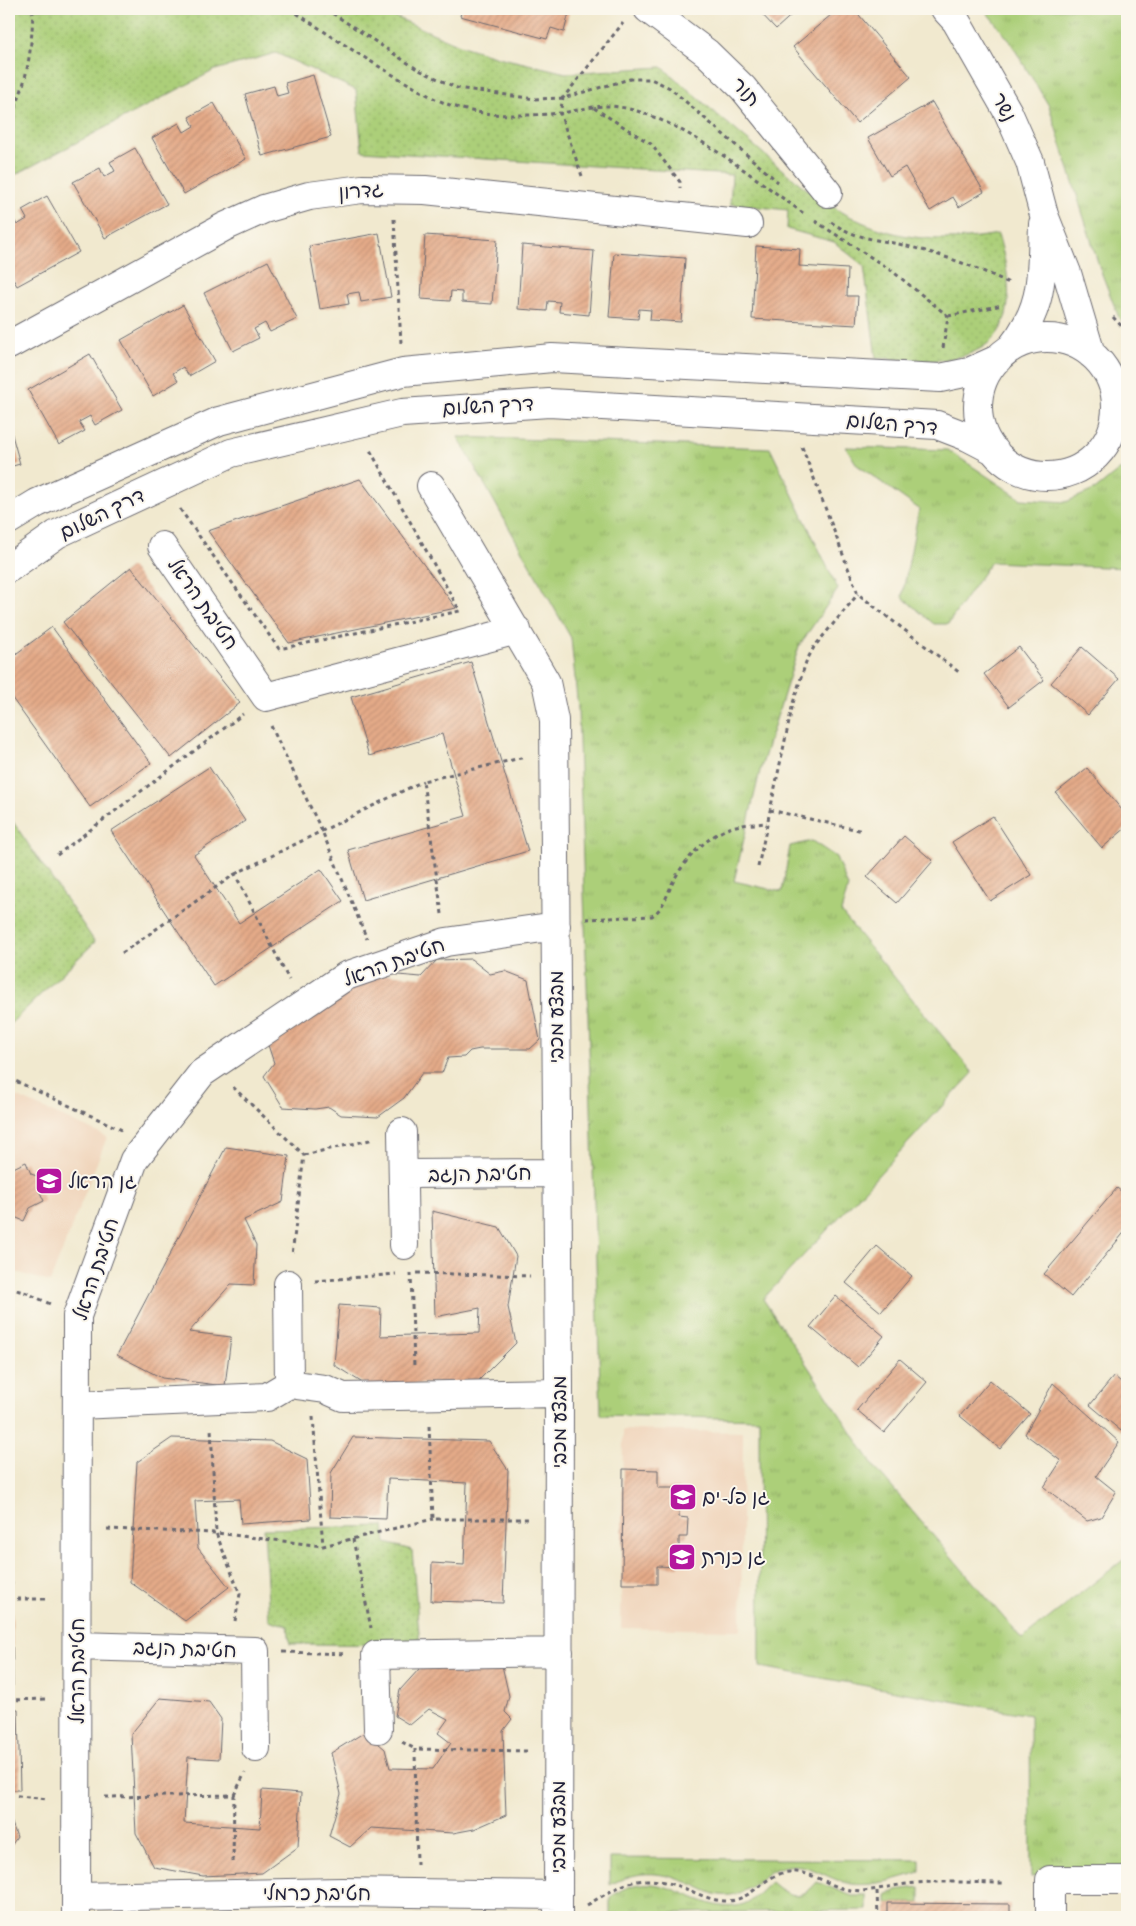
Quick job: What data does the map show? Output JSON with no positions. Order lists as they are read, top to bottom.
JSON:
{
  "streets": {
    "street": [
      "תור",
      "נשר",
      "גדרון",
      "דרך השלום",
      "חטיבת הראל",
      "מבצע מכבי",
      "חטיבת הנגב",
      "חטיבת כרמלי"
    ]
  },
  "crossings": [
    ["נשר", "דרך השלום"],
    ["חטיבת הראל", "מבצע מכבי"],
    ["חטיבת הראל", "חטיבת הנגב"],
    ["חטיבת הראל", "חטיבת כרמלי"],
    ["מבצע מכבי", "חטיבת הנגב"],
    ["מבצע מכבי", "חטיבת כרמלי"]
  ],
  "places": {
    "school or university": ["גן הראל", "גן פל-ים", "גן כנרת"]
  }
}
